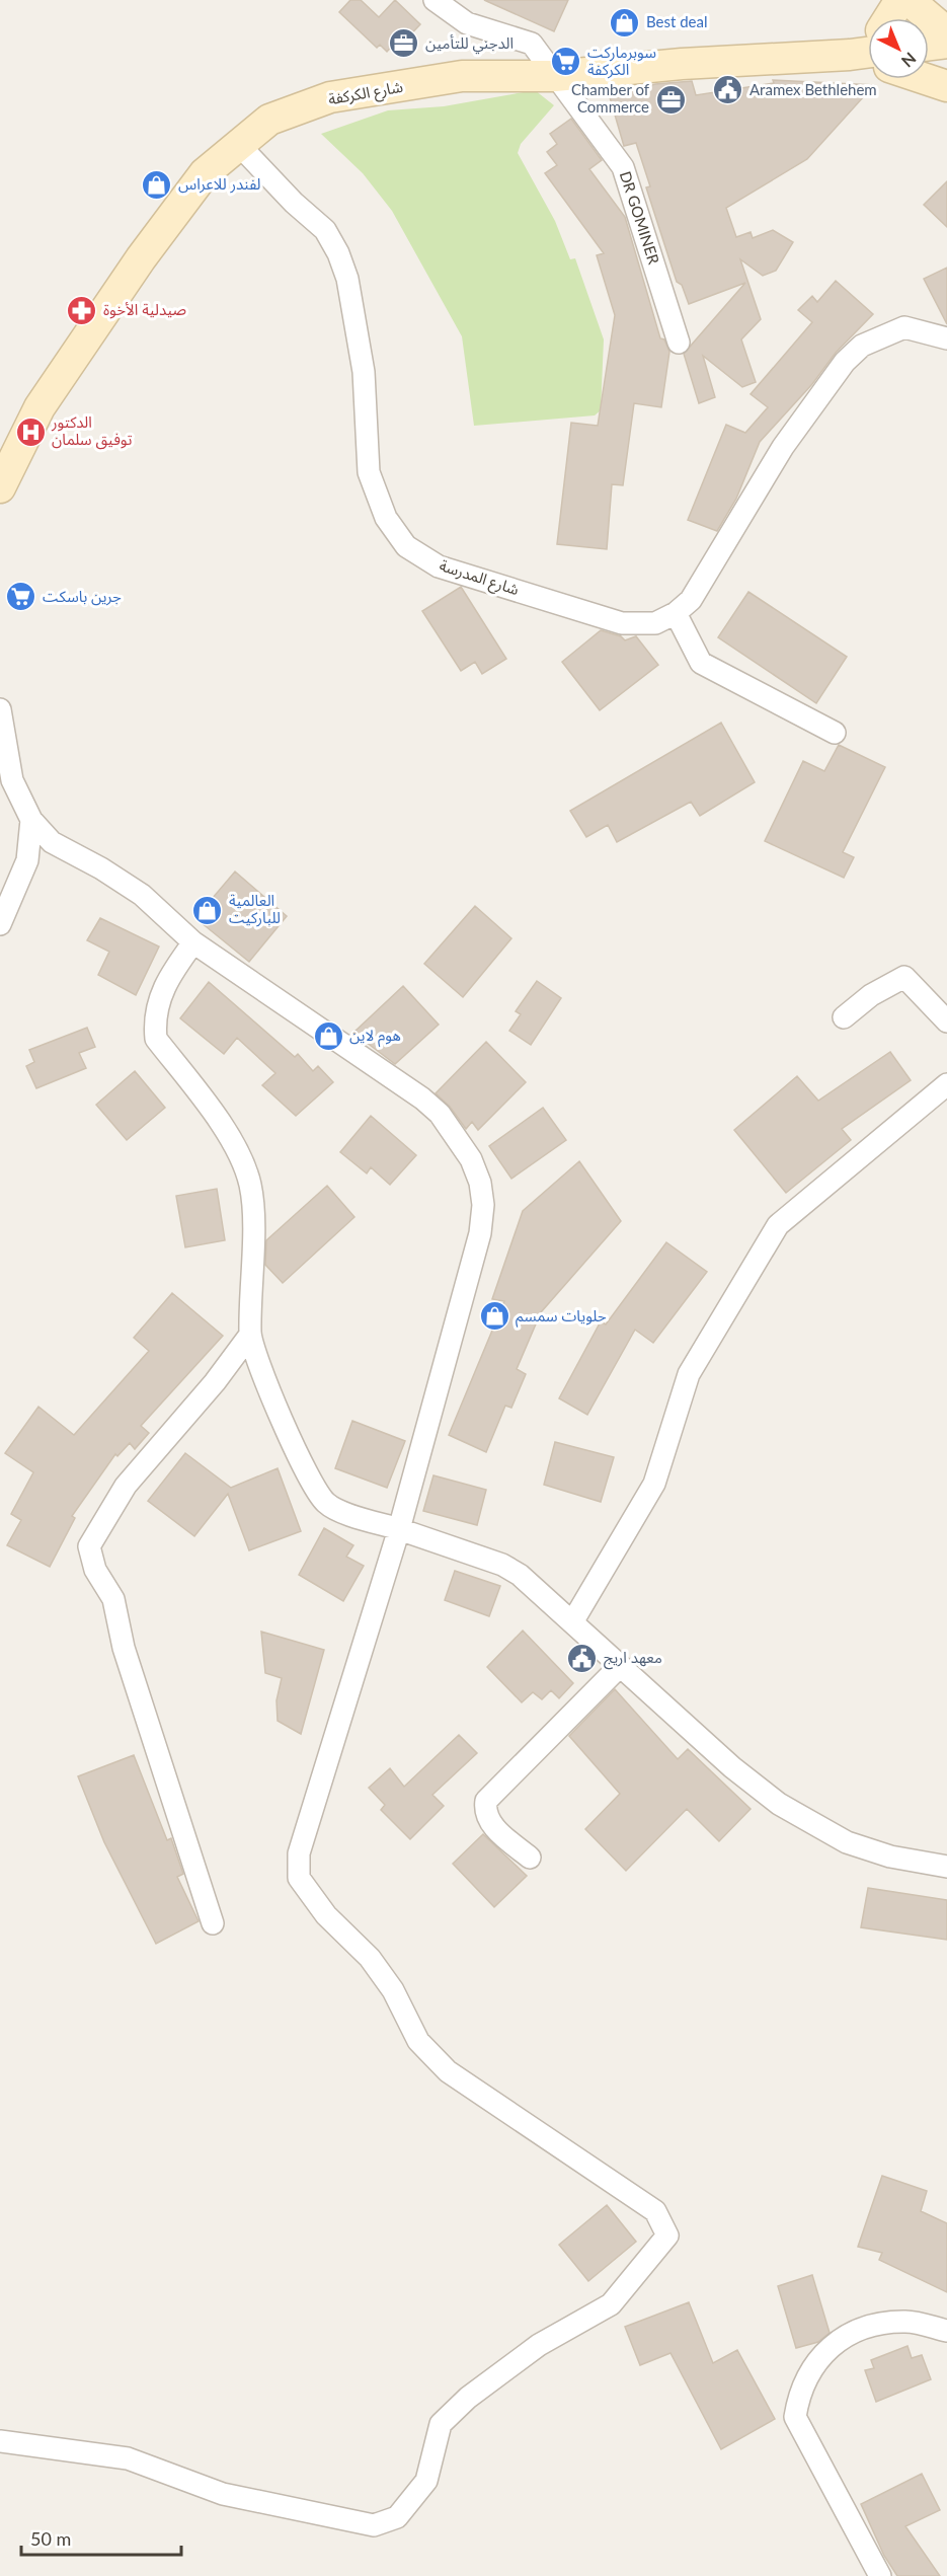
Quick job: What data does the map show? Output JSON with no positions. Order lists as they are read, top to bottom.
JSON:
{
  "streets": {
    "street": ["شارع الكركفة", "DR GOMINER", "شارع المدرسة"]
  },
  "crossings": [
    ["شارع الكركفة", "DR GOMINER"],
    ["شارع الكركفة", "شارع المدرسة"]
  ],
  "places": {
    "shop": [
      "Best deal",
      "لفندر للاعراس",
      "العالمية للباركيت",
      "هوم لاين",
      "حلويات سمسم"
    ],
    "office": ["الدجني للتأمين", "Chamber of Commerce"],
    "supermarket": ["سوبرماركت الكركفة", "جرين باسكت"],
    "public building": ["Aramex Bethlehem", "معهد اريج"],
    "pharmacy": ["صيدلية الأخوة"],
    "hospital": ["الدكتور توفيق سلمان"]
  },
  "scale_bar": "50 m",
  "north": "bottom right"
}
